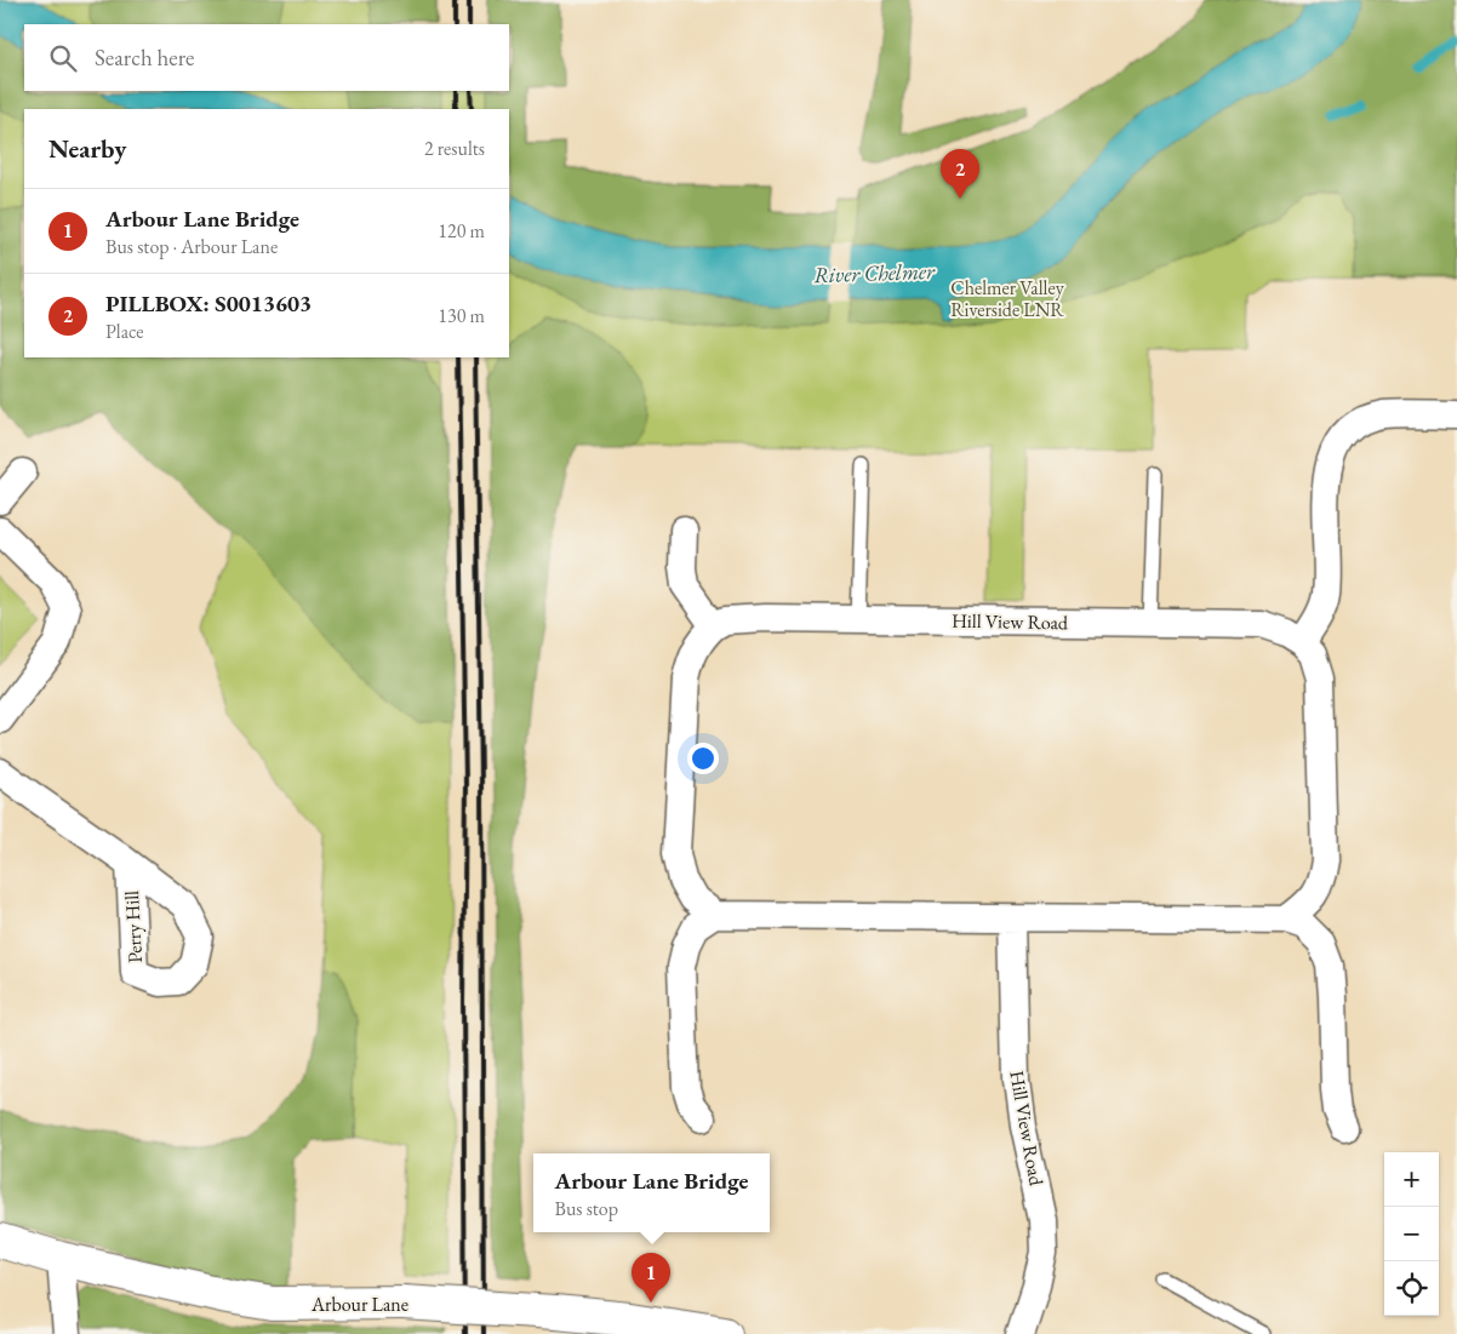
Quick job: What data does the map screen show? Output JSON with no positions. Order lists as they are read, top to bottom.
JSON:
{
  "streets": {
    "street": ["Hill View Road", "Perry Hill", "Arbour Lane"]
  },
  "water": ["River Chelmer"],
  "parks": ["Chelmer Valley Riverside LNR"],
  "page": {
    "search": "Search here",
    "heading": ["Nearby", "2 results"],
    "pins": ["2", "1"],
    "list": [
      {
        "mark": "1",
        "name": "Arbour Lane Bridge",
        "note": "Bus stop · Arbour Lane",
        "value": "120 m"
      },
      {
        "mark": "2",
        "name": "PILLBOX: S0013603",
        "note": "Place",
        "value": "130 m"
      }
    ],
    "map_buttons": ["+", "−"],
    "popup": ["Arbour Lane Bridge", "Bus stop"]
  }
}
